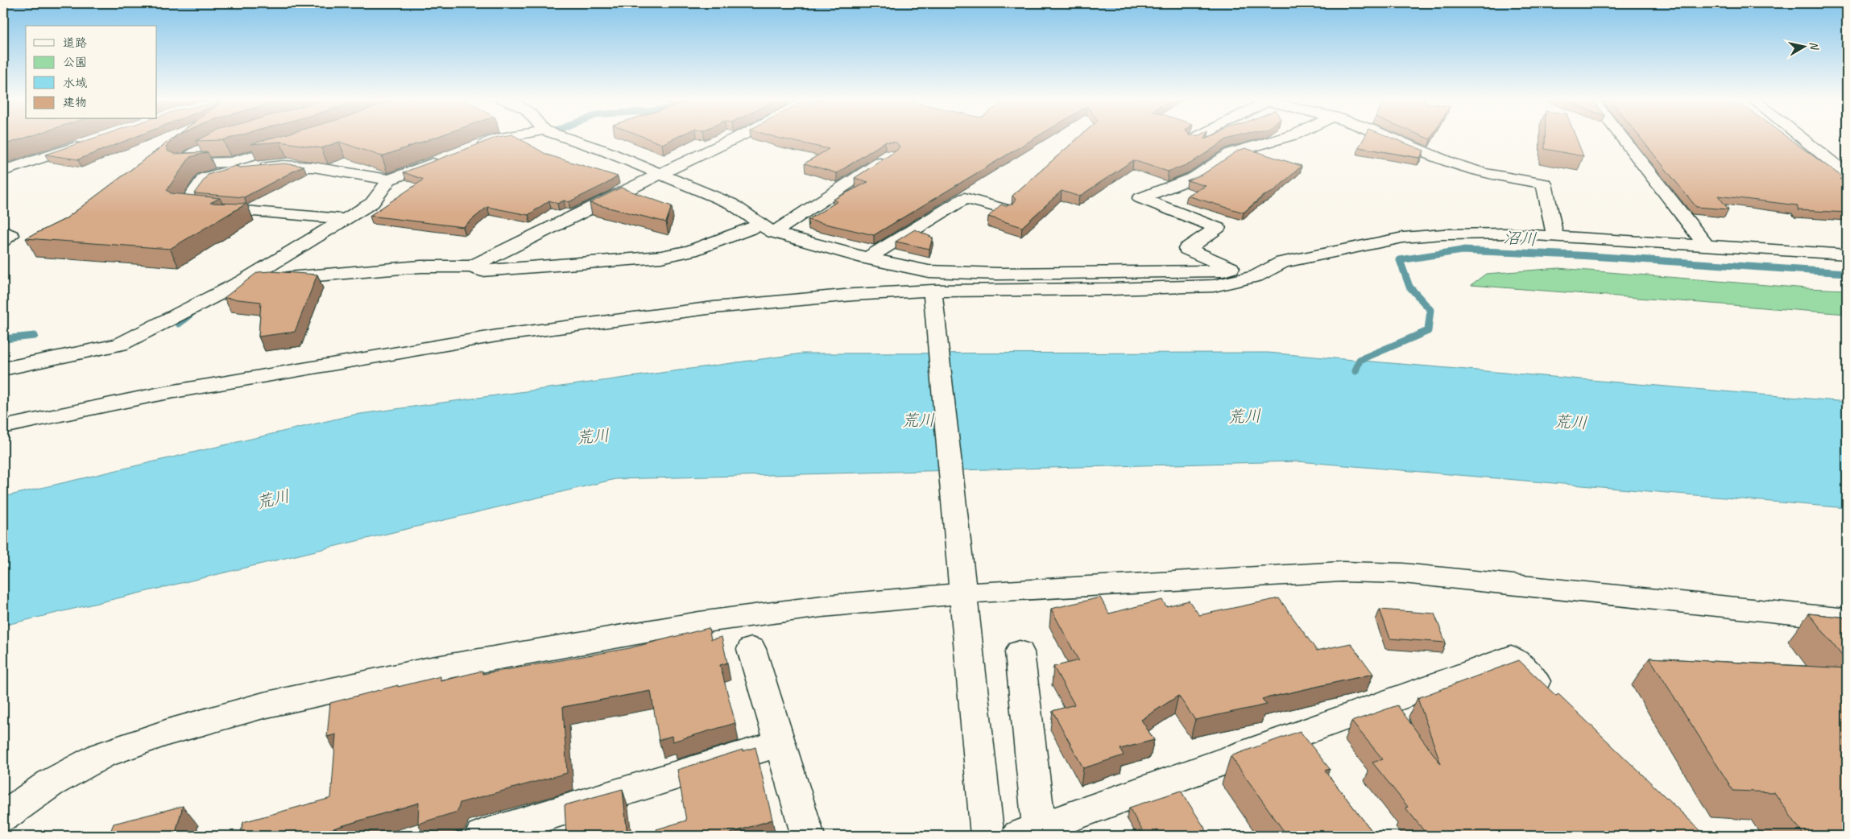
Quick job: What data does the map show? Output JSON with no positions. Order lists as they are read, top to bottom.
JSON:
{
  "water": ["沼川", "荒川"],
  "legend": [
    "道路",
    "公園",
    "水域",
    "建物"
  ],
  "north": "right"
}
